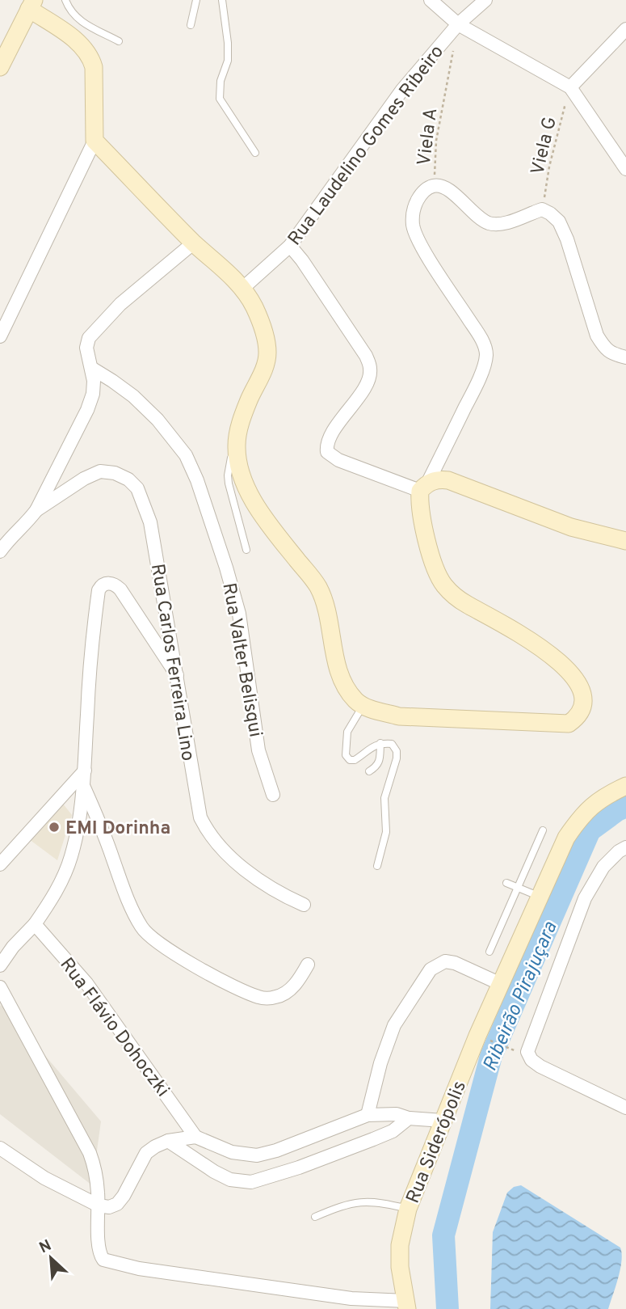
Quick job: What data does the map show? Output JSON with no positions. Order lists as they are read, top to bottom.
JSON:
{
  "streets": {
    "street": [
      "Rua Laudelino Gomes Ribeiro",
      "Rua Valter Belisqui",
      "Rua Carlos Ferreira Lino",
      "Rua Flávio Dohoczki",
      "Rua Siderópolis"
    ],
    "path": ["Viela A", "Viela G"]
  },
  "crossings": [
    ["Viela A", "Rua Laudelino Gomes Ribeiro"]
  ],
  "water": ["Ribeirão Pirajuçara"],
  "places": ["EMI Dorinha"],
  "north": "top left"
}
